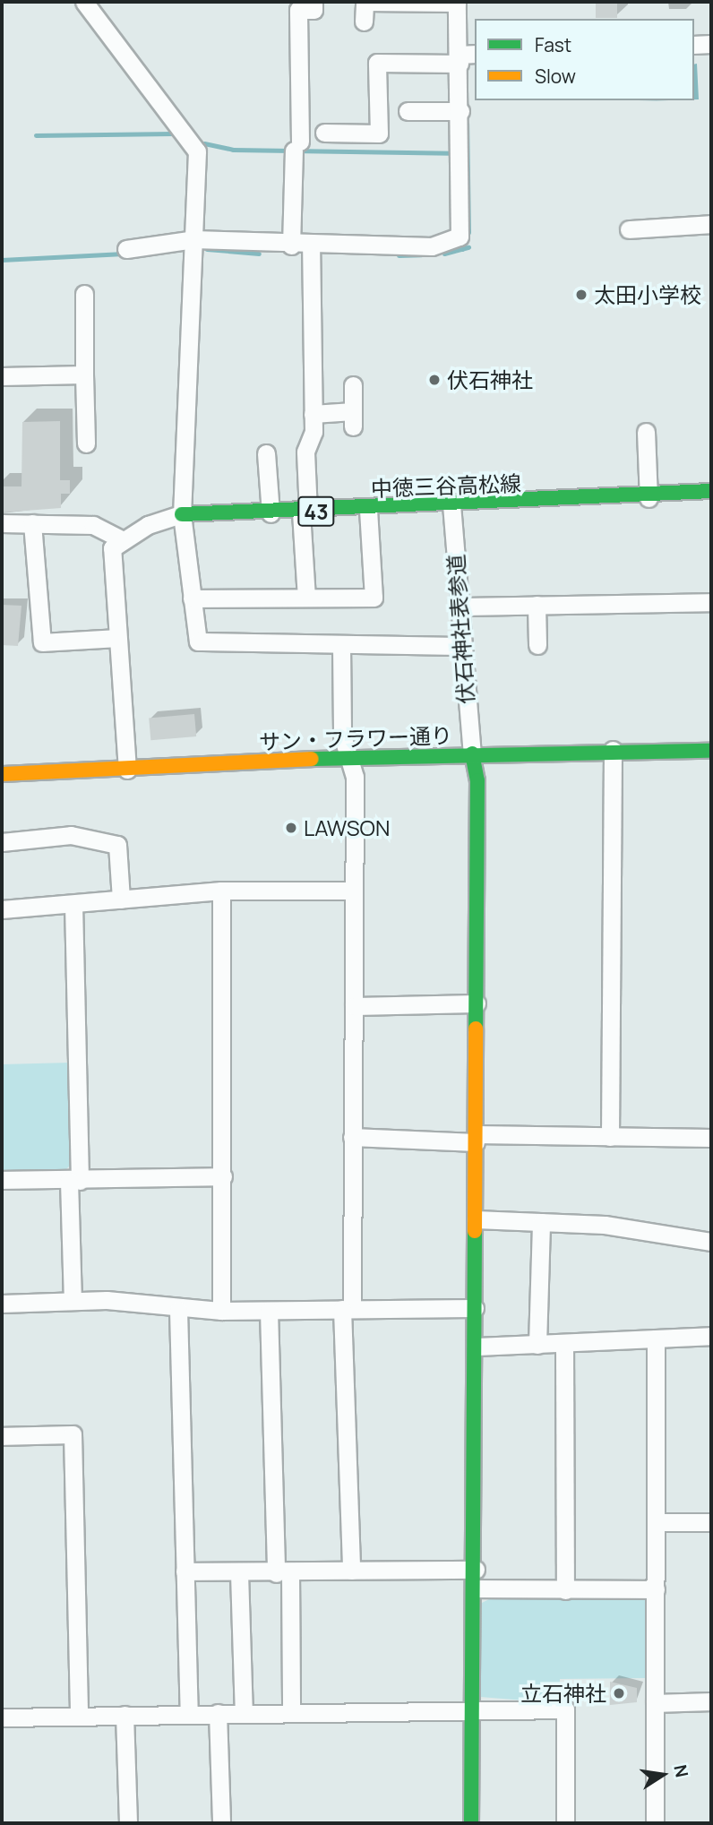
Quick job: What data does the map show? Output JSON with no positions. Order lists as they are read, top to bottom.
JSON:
{
  "streets": {
    "street": [
      "中徳三谷高松線",
      "43",
      "伏石神社表参道",
      "サン・フラワー通り"
    ]
  },
  "crossings": [
    ["中徳三谷高松線", "伏石神社表参道"],
    ["伏石神社表参道", "サン・フラワー通り"]
  ],
  "places": [
    "太田小学校",
    "伏石神社",
    "LAWSON",
    "立石神社"
  ],
  "legend": ["Fast", "Slow"],
  "north": "right"
}
